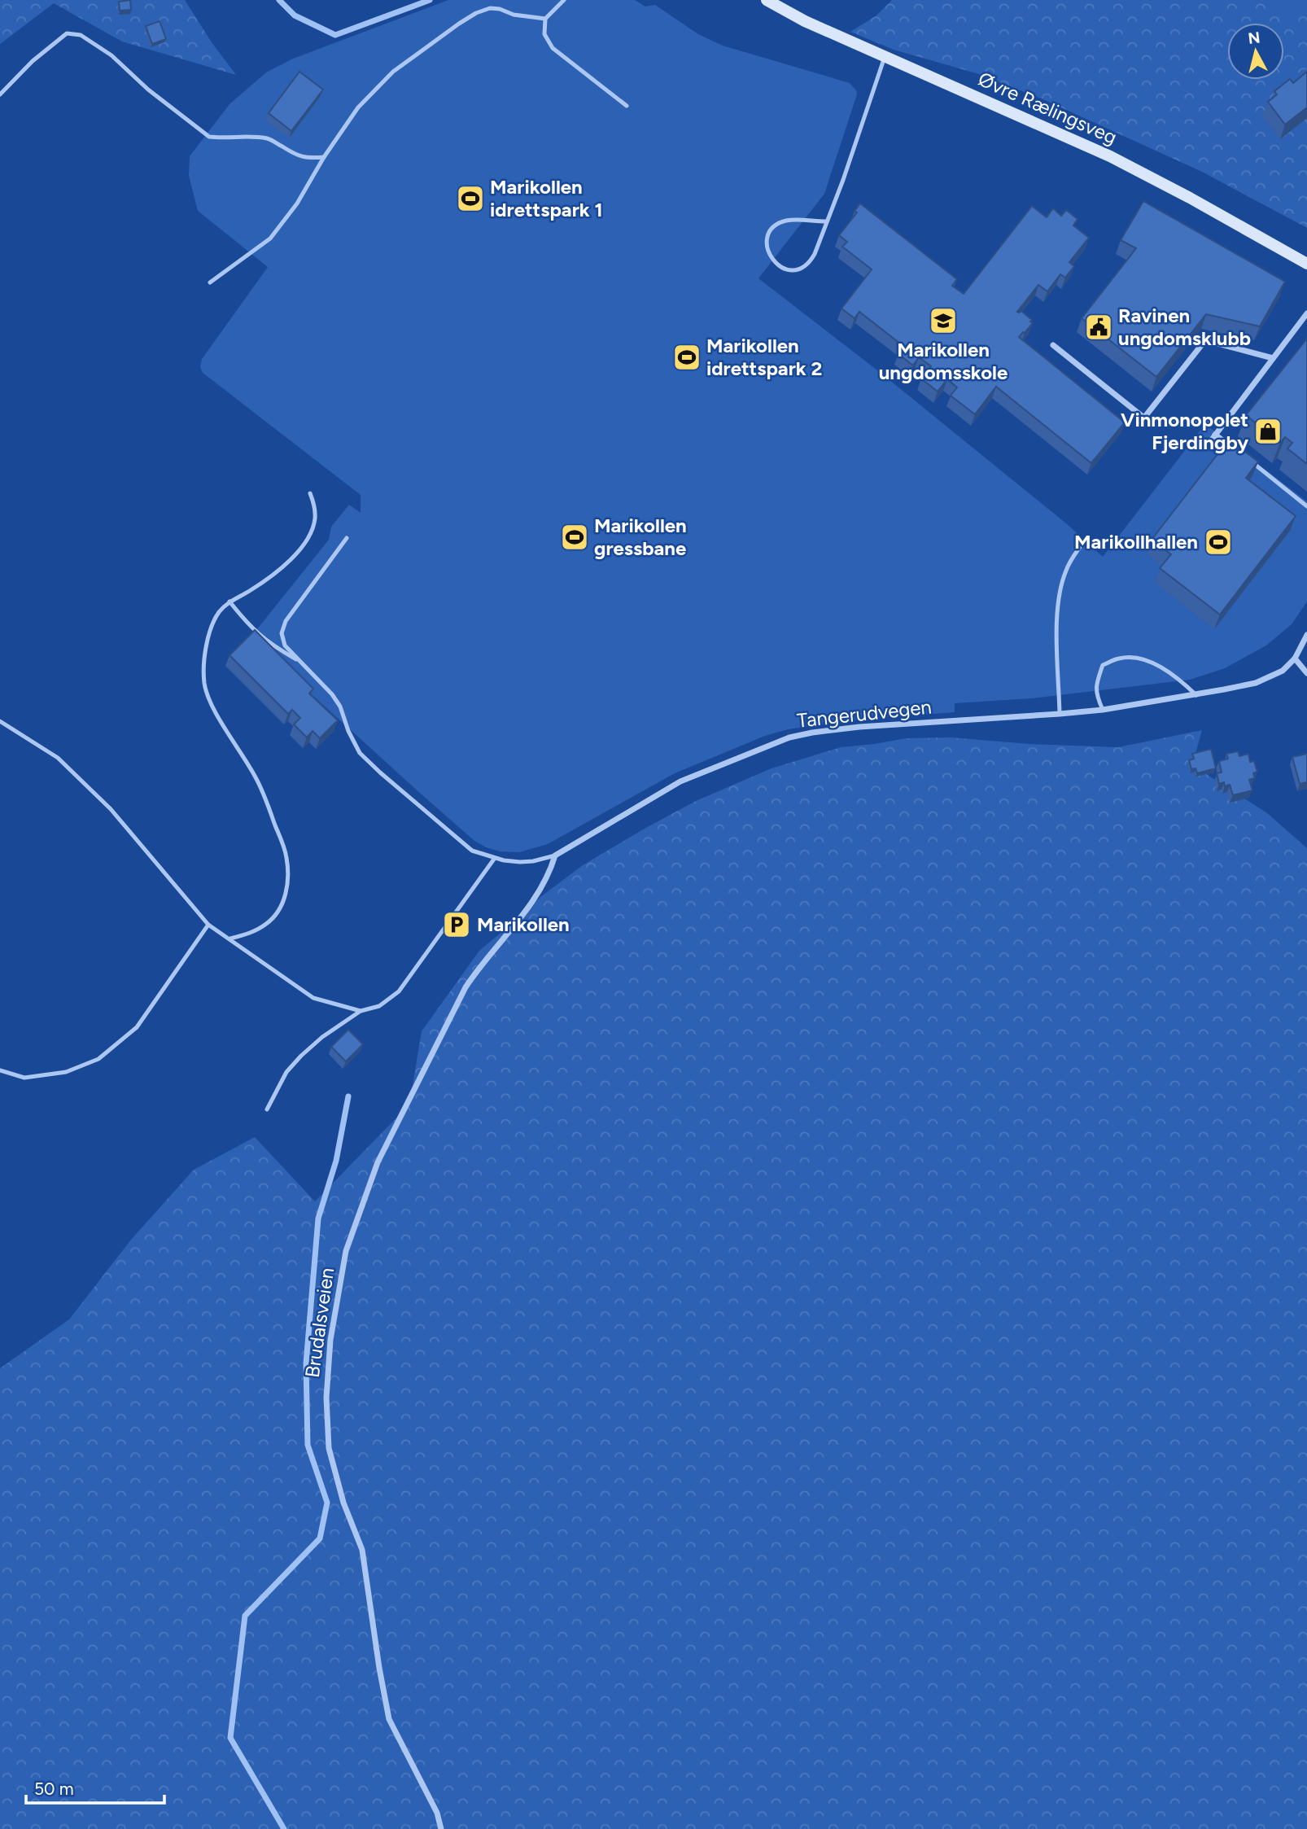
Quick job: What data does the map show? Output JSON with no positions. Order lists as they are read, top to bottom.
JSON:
{
  "streets": {
    "main road": ["Øvre Rælingsveg"],
    "street": ["Tangerudvegen", "Brudalsveien"]
  },
  "crossings": [
    ["Tangerudvegen", "Brudalsveien"]
  ],
  "places": {
    "sports": [
      "Marikollen idrettspark 1",
      "Marikollen idrettspark 2",
      "Marikollen gressbane",
      "Marikollhallen"
    ],
    "school or university": ["Marikollen ungdomsskole"],
    "public building": ["Ravinen ungdomsklubb"],
    "shop": ["Vinmonopolet Fjerdingby"],
    "parking": ["Marikollen"]
  },
  "scale_bar": "50 m",
  "north": "top"
}
